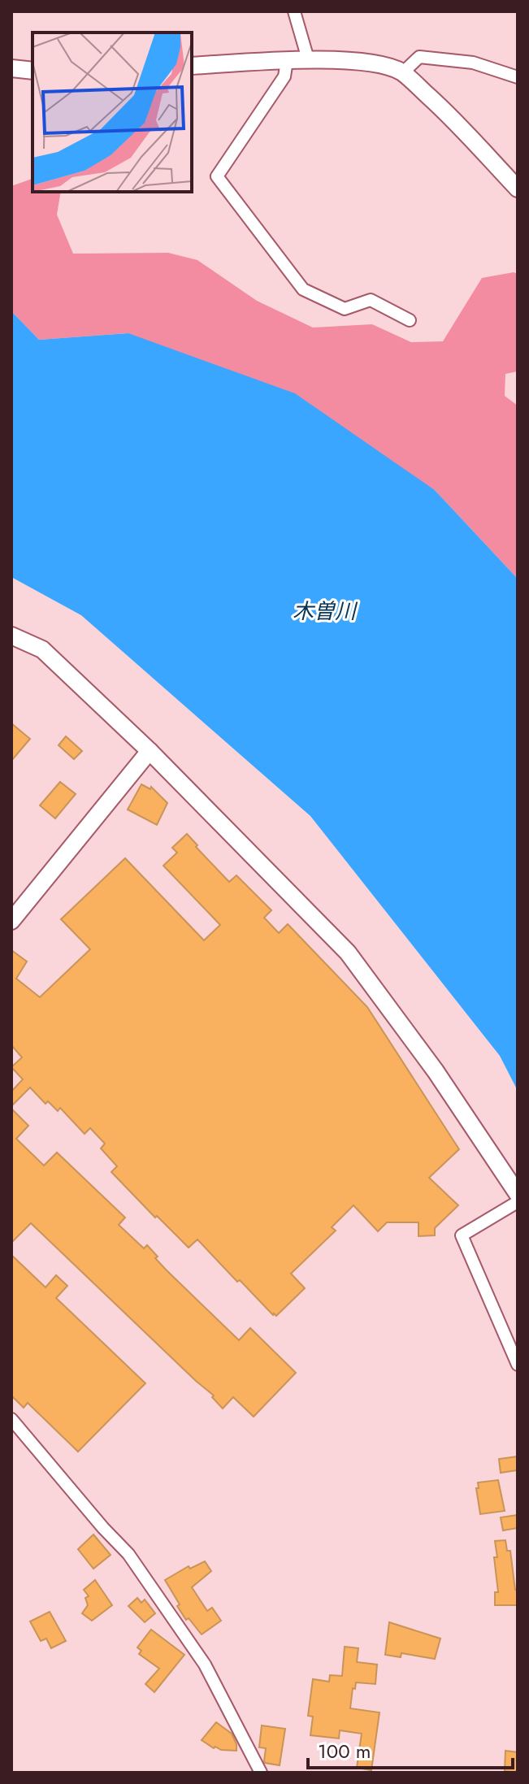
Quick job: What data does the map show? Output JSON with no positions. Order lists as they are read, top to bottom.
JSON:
{
  "water": ["木曽川"],
  "scale_bar": "100 m"
}
